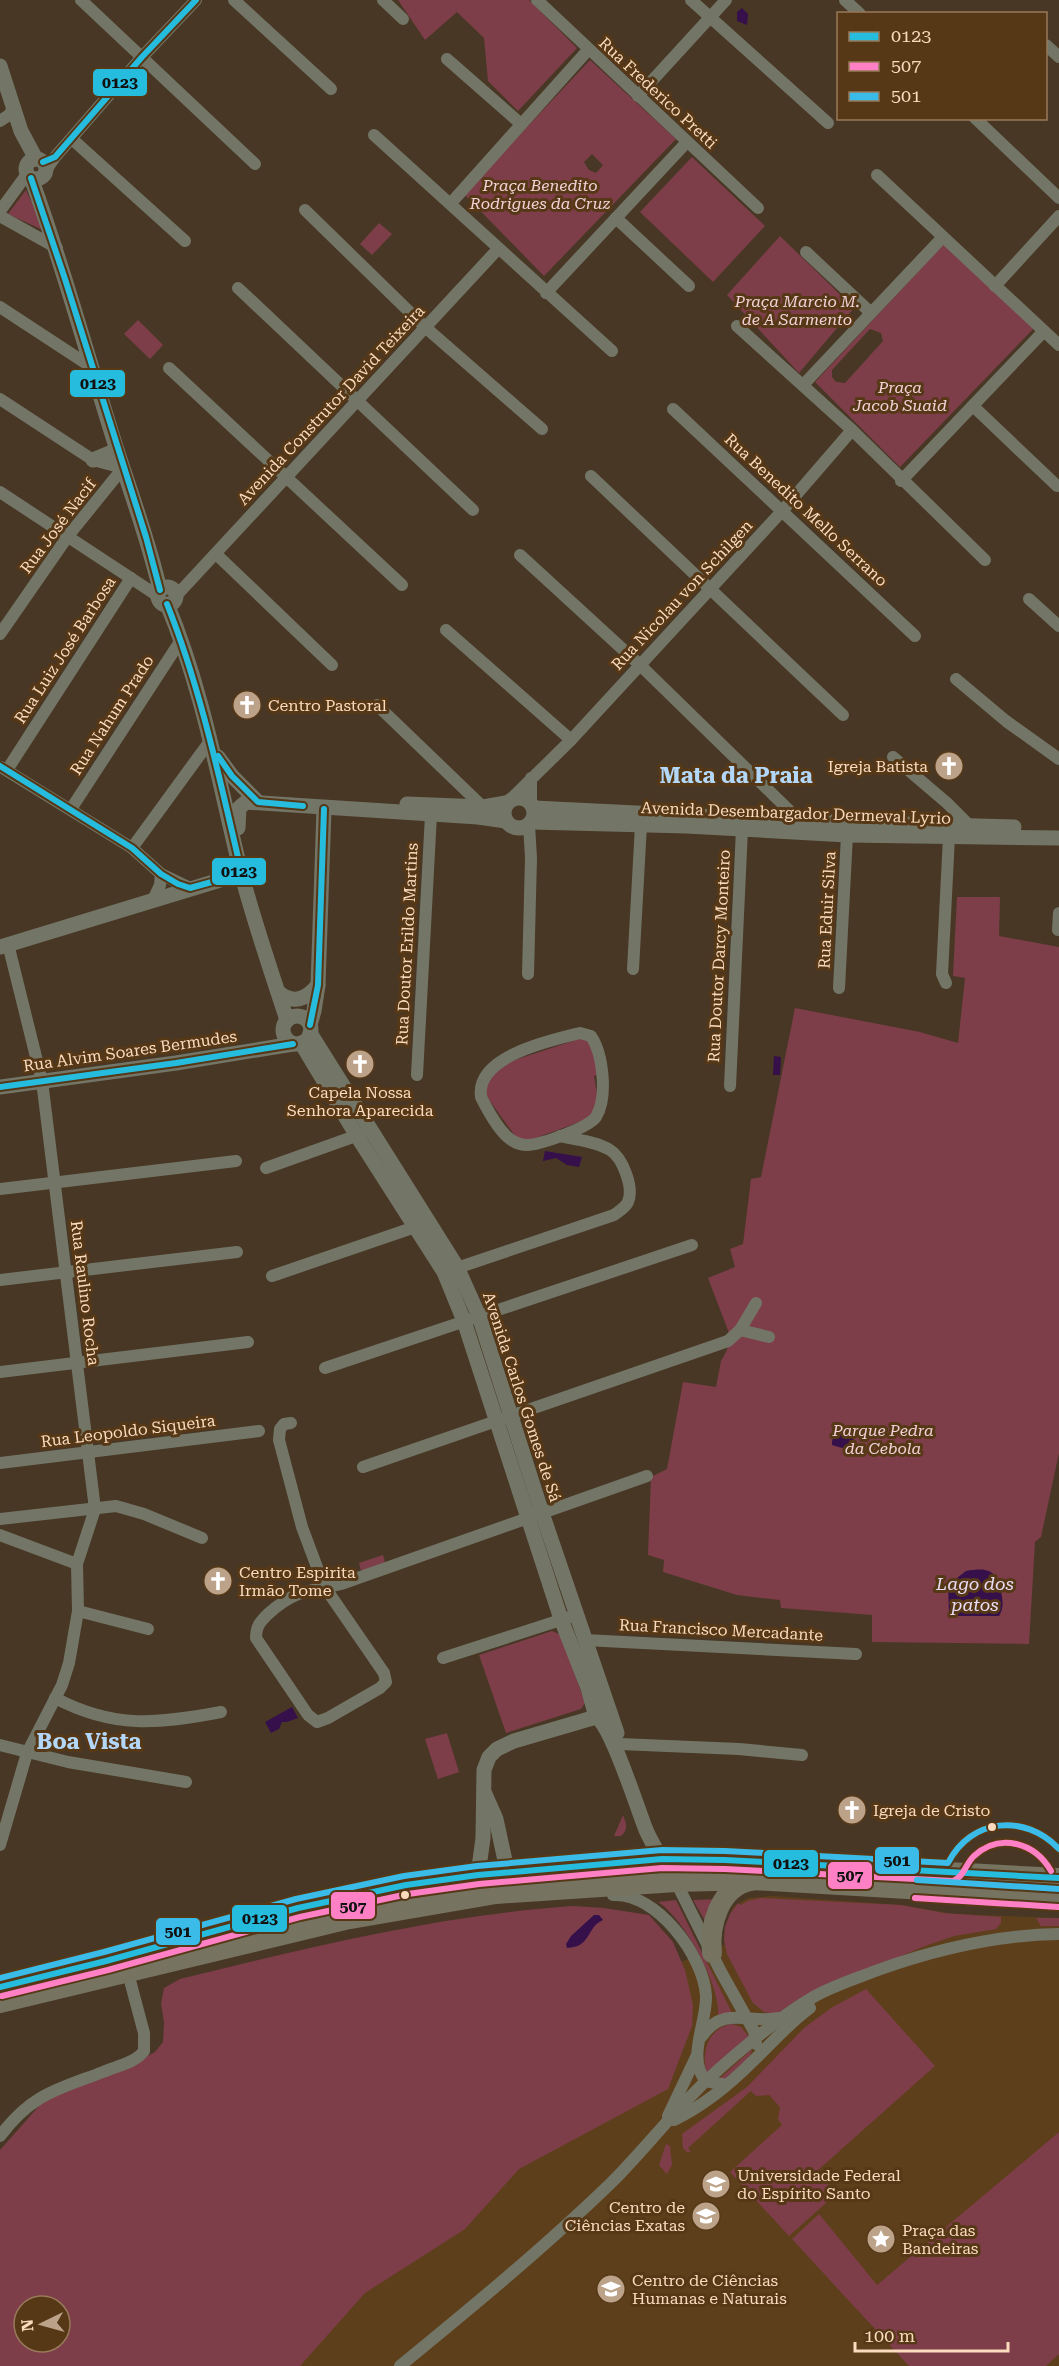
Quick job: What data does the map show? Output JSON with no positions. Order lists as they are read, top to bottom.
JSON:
{
  "streets": {
    "street": [
      "Rua Frederico Pretti",
      "Avenida Construtor David Teixeira",
      "Rua Benedito Mello Serrano",
      "Rua José Nacif",
      "Rua Nicolau von Schilgen",
      "Rua Luiz José Barbosa",
      "Rua Nahum Prado",
      "Avenida Desembargador Dermeval Lyrio",
      "Rua Eduir Silva",
      "Rua Doutor Erildo Martins",
      "Rua Doutor Darcy Monteiro",
      "Rua Alvim Soares Bermudes",
      "Rua Raulino Rocha",
      "Avenida Carlos Gomes de Sá",
      "Rua Leopoldo Siqueira",
      "Rua Francisco Mercadante"
    ]
  },
  "crossings": [
    ["Rua Benedito Mello Serrano", "Rua Nicolau von Schilgen"],
    ["Rua Nicolau von Schilgen", "Avenida Desembargador Dermeval Lyrio"],
    ["Avenida Desembargador Dermeval Lyrio", "Rua Eduir Silva"],
    ["Avenida Desembargador Dermeval Lyrio", "Rua Doutor Erildo Martins"],
    ["Avenida Desembargador Dermeval Lyrio", "Rua Doutor Darcy Monteiro"],
    ["Rua Alvim Soares Bermudes", "Rua Raulino Rocha"],
    ["Rua Alvim Soares Bermudes", "Avenida Carlos Gomes de Sá"],
    ["Rua Raulino Rocha", "Rua Leopoldo Siqueira"],
    ["Avenida Carlos Gomes de Sá", "Rua Francisco Mercadante"]
  ],
  "districts": ["Mata da Praia", "Boa Vista"],
  "water": ["Lago dos patos"],
  "parks": [
    "Praça Benedito Rodrigues da Cruz",
    "Praça Marcio M. de A Sarmento",
    "Praça Jacob Suaid",
    "Parque Pedra da Cebola"
  ],
  "places": {
    "church": [
      "Centro Pastoral",
      "Igreja Batista",
      "Capela Nossa Senhora Aparecida",
      "Centro Espirita Irmão Tome",
      "Igreja de Cristo"
    ],
    "school or university": ["Universidade Federal do Espírito Santo", "Centro de Ciências Exatas", "Centro de Ciências Humanas e Naturais"],
    "place": ["Praça das Bandeiras"]
  },
  "lines": ["transit line 0123", "transit line 501", "transit line 507"],
  "legend": ["0123", "507", "501"],
  "scale_bar": "100 m",
  "north": "left"
}
